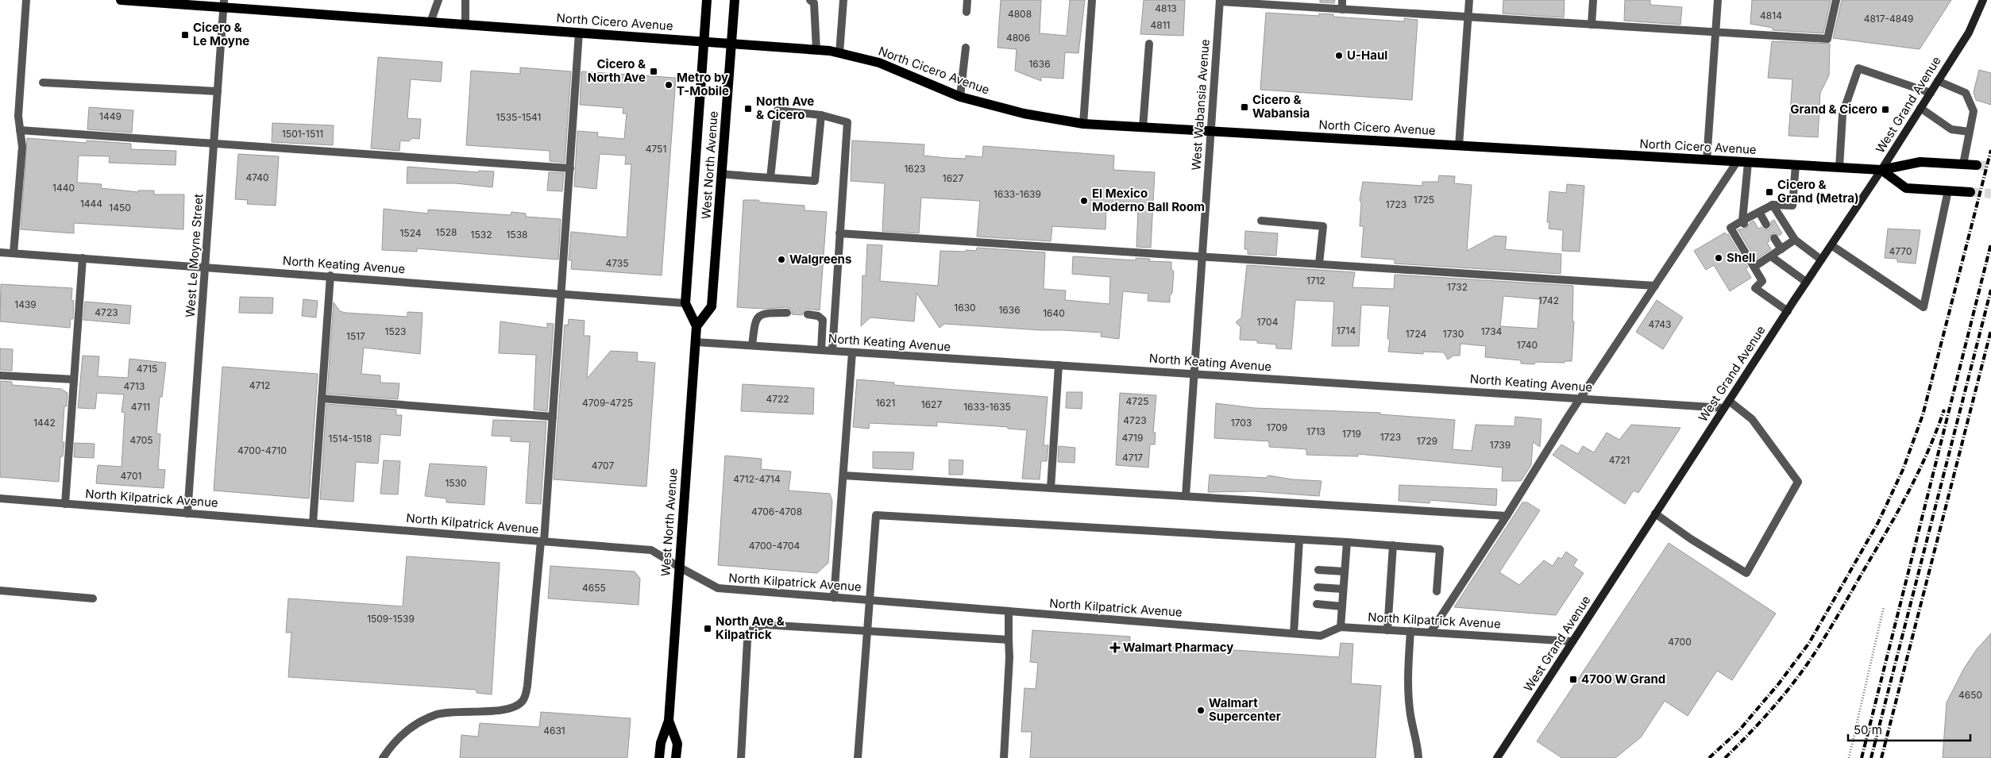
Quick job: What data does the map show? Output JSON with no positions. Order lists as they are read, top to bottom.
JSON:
{
  "streets": {
    "main road": ["North Cicero Avenue", "West Grand Avenue", "West North Avenue"],
    "street": [
      "West Wabansia Avenue",
      "West Le Moyne Street",
      "North Keating Avenue",
      "North Kilpatrick Avenue"
    ]
  },
  "crossings": [
    ["North Cicero Avenue", "West Wabansia Avenue"],
    ["North Cicero Avenue", "West Grand Avenue"],
    ["North Cicero Avenue", "West North Avenue"],
    ["North Cicero Avenue", "West Le Moyne Street"],
    ["West Wabansia Avenue", "North Keating Avenue"],
    ["West Grand Avenue", "North Keating Avenue"],
    ["West Grand Avenue", "North Kilpatrick Avenue"],
    ["West North Avenue", "North Keating Avenue"],
    ["West North Avenue", "North Kilpatrick Avenue"],
    ["West Le Moyne Street", "North Keating Avenue"],
    ["West Le Moyne Street", "North Kilpatrick Avenue"]
  ],
  "places": {
    "transit": [
      "Cicero & Le Moyne",
      "Cicero & North Ave",
      "Cicero & Wabansia",
      "North Ave & Cicero",
      "Grand & Cicero",
      "Cicero & Grand (Metra)",
      "North Ave & Kilpatrick",
      "4700 W Grand"
    ],
    "other": [
      "U-Haul",
      "Metro by T-Mobile",
      "El Mexico Moderno Ball Room",
      "Shell",
      "Walgreens",
      "Walmart Supercenter"
    ],
    "health": ["Walmart Pharmacy"]
  },
  "house_numbers": [
    "4813",
    "4808",
    "4814",
    "4817-4849",
    "4811",
    "4806",
    "1636",
    "1449",
    "1535-1541",
    "1501-1511",
    "4751",
    "1623",
    "4740",
    "1627",
    "1440",
    "1633-1639",
    "1725",
    "1444",
    "1723",
    "1450",
    "1528",
    "1524",
    "1532",
    "1538",
    "4770",
    "4735",
    "1712",
    "1732",
    "1742",
    "1439",
    "1630",
    "1636",
    "4723",
    "1640",
    "1704",
    "4743",
    "1714",
    "1523",
    "1734",
    "1724",
    "1730",
    "1517",
    "1740",
    "4715",
    "4712",
    "4713",
    "4722",
    "4725",
    "4709-4725",
    "1621",
    "1627",
    "4711",
    "1633-1635",
    "4723",
    "1442",
    "1703",
    "1709",
    "1713",
    "1719",
    "1723",
    "4719",
    "1514-1518",
    "4705",
    "1729",
    "1739",
    "4700-4710",
    "4717",
    "4721",
    "4707",
    "4701",
    "4712-4714",
    "1530",
    "4706-4708",
    "4700-4704",
    "4655",
    "1509-1539",
    "4700",
    "4650",
    "4631"
  ],
  "scale_bar": "50 m"
}
